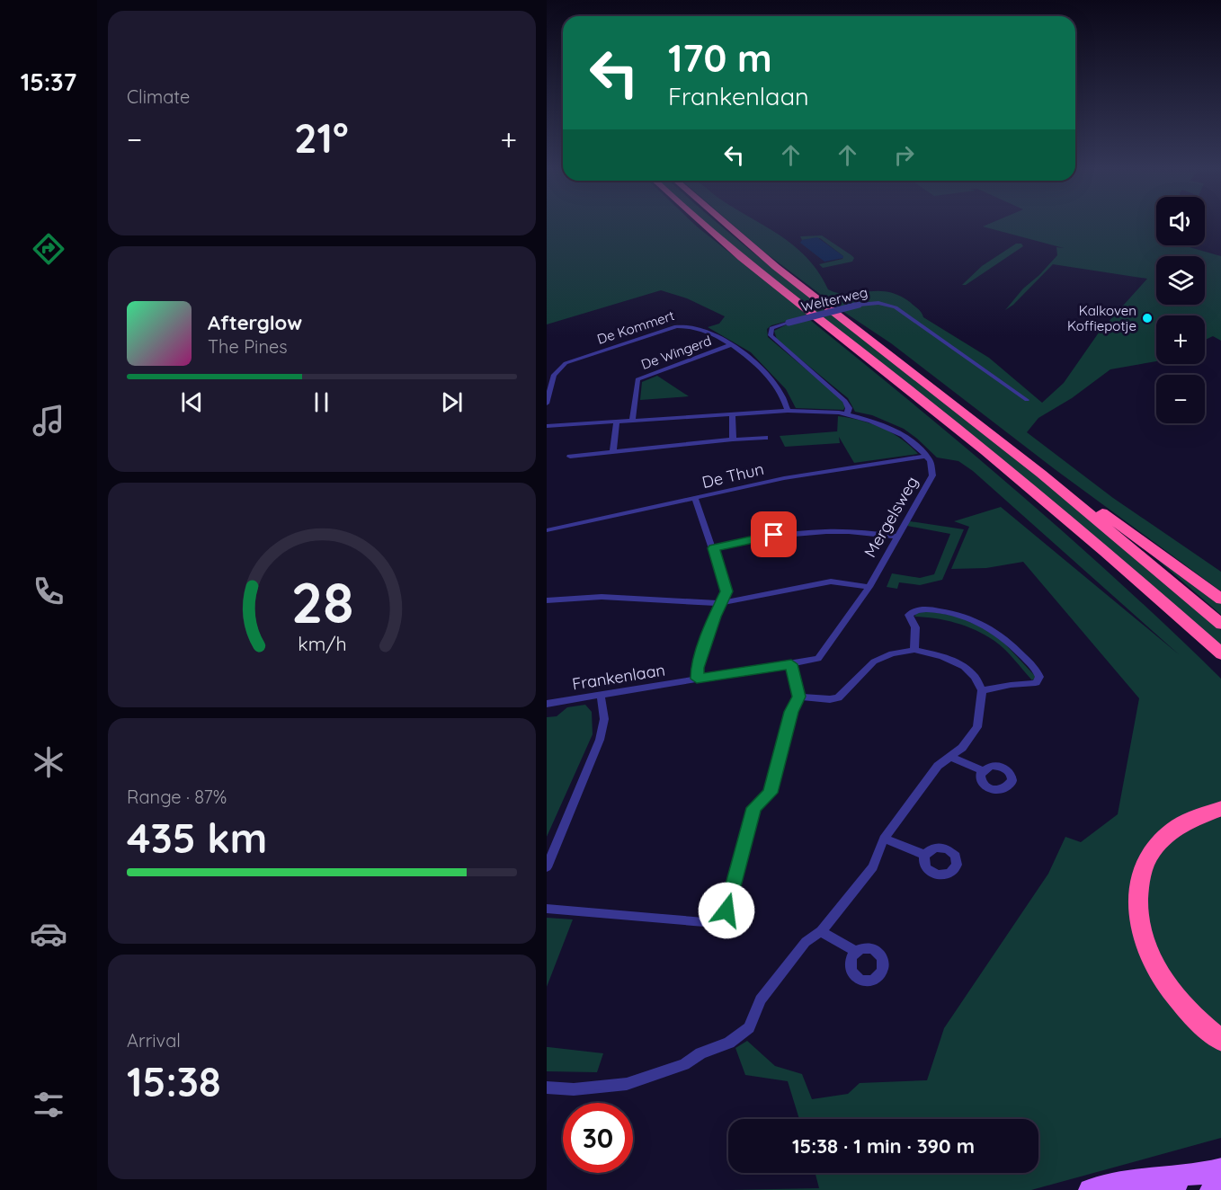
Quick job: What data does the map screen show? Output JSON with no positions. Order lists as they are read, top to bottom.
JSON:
{
  "streets": {
    "street": [
      "Welterweg",
      "De Kommert",
      "De Wingerd",
      "De Thun",
      "Mergelsweg",
      "Frankenlaan"
    ]
  },
  "crossings": [
    ["De Kommert", "De Wingerd"],
    ["De Thun", "Mergelsweg"],
    ["Mergelsweg", "Frankenlaan"]
  ],
  "places": ["Kalkoven Koffiepotje"],
  "page": {
    "tabs": "15:37",
    "tile": [
      "Climate",
      ["Range · 87%", "435 km"],
      ["Arrival", "15:38"]
    ],
    "turn": ["170 m", "Frankenlaan"],
    "heat": ["−", "21°", "+"],
    "map_buttons": ["+", "−"],
    "song": ["Afterglow", "The Pines"],
    "limit": "30",
    "trip": "15:38 · 1 min · 390 m",
    "gauge": ["28", "km/h"]
  }
}
